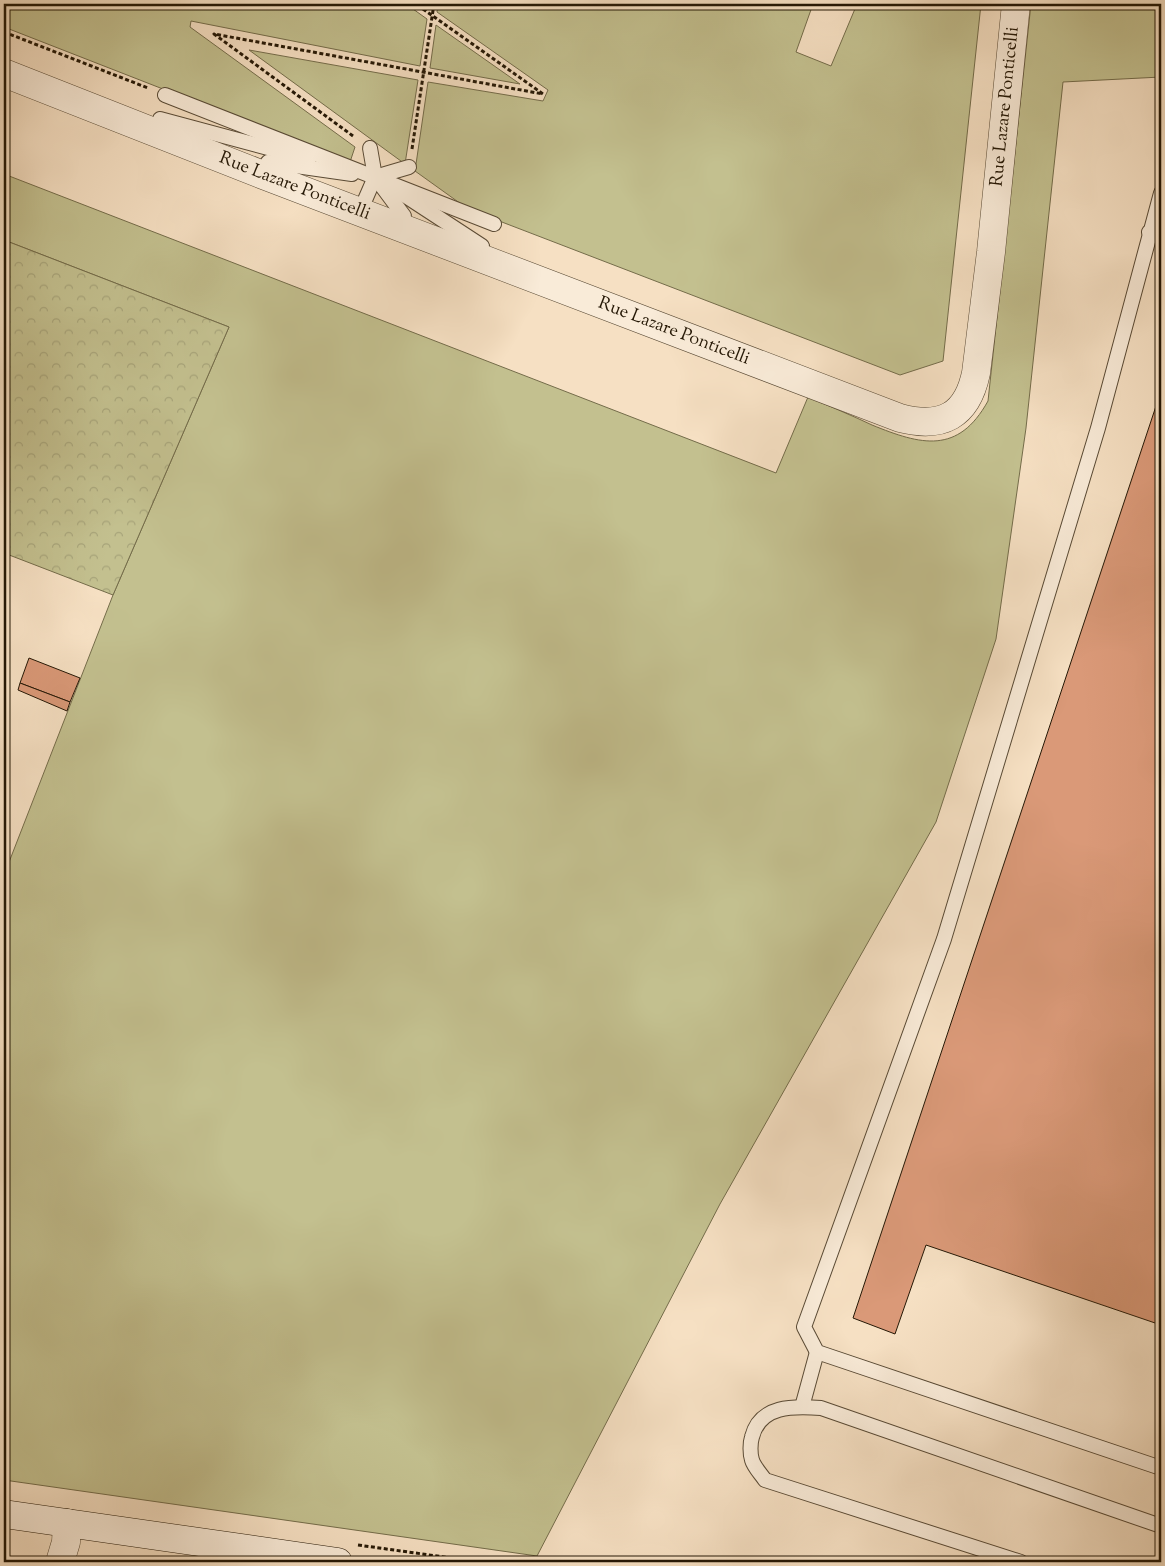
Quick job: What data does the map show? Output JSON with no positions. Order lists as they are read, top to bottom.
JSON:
{
  "streets": {
    "street": ["Rue Lazare Ponticelli"]
  }
}
